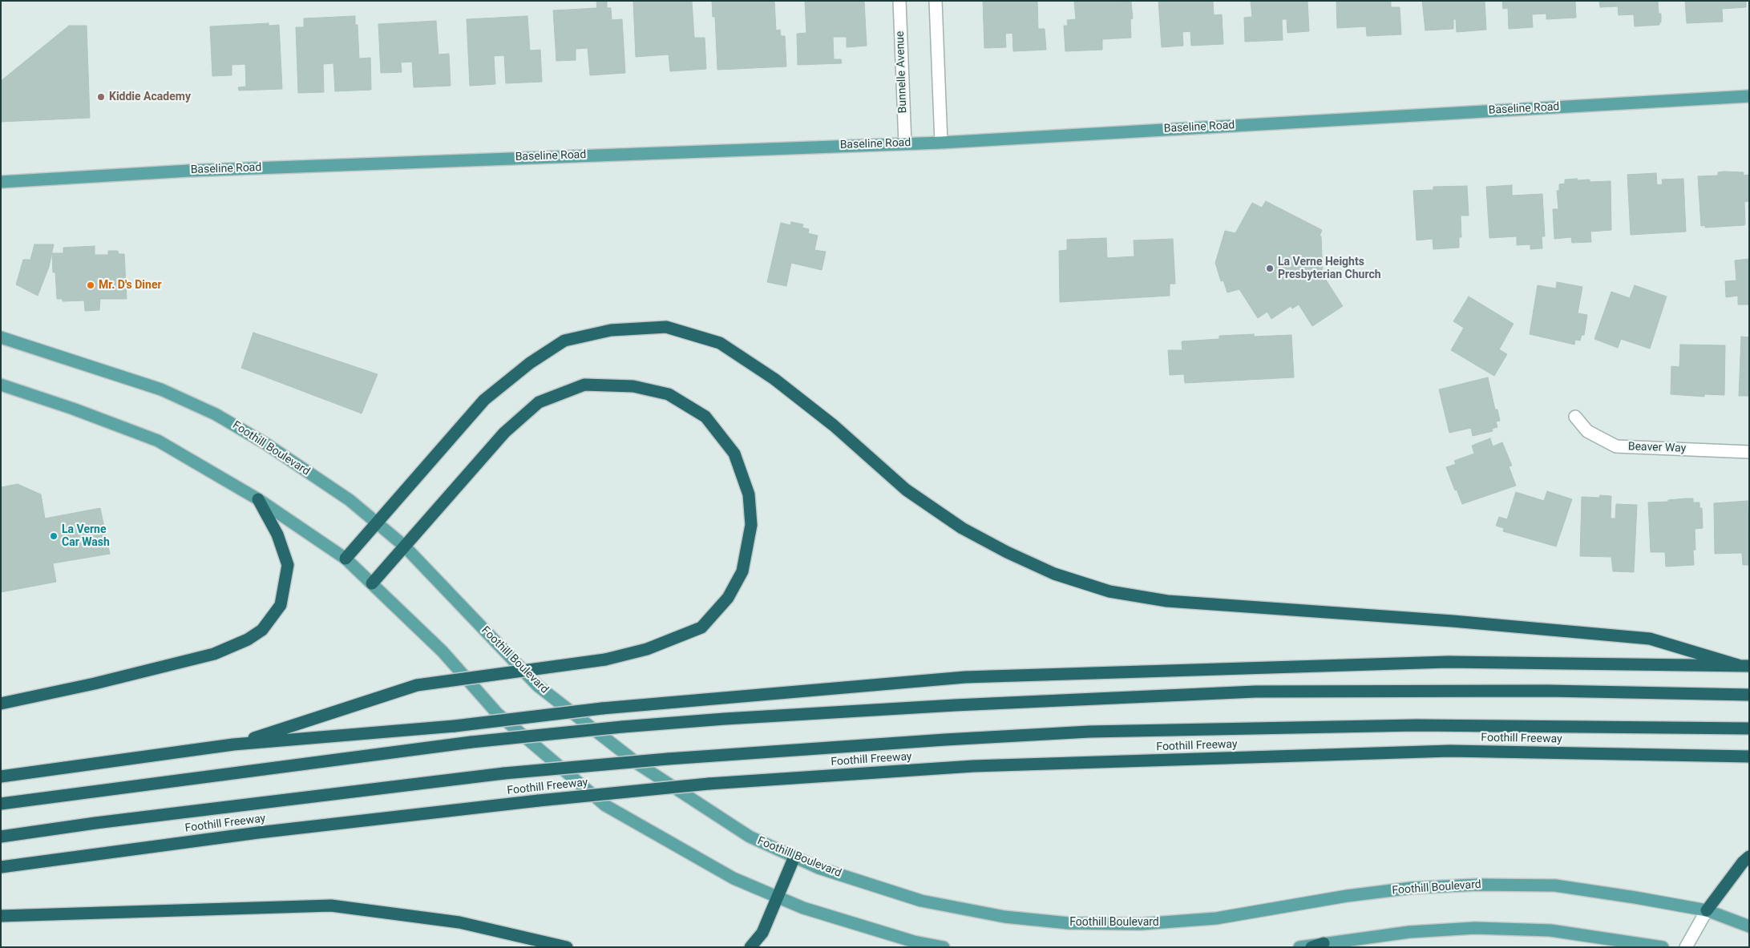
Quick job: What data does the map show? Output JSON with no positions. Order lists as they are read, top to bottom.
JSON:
{
  "streets": {
    "highway": ["Foothill Freeway"],
    "main road": ["Baseline Road", "Foothill Boulevard"],
    "street": ["Bunnelle Avenue", "Beaver Way"]
  },
  "crossings": [
    ["Bunnelle Avenue", "Baseline Road"]
  ],
  "places": [
    "Kiddie Academy",
    "La Verne Heights Presbyterian Church",
    "Mr. D's Diner",
    "La Verne Car Wash"
  ]
}
